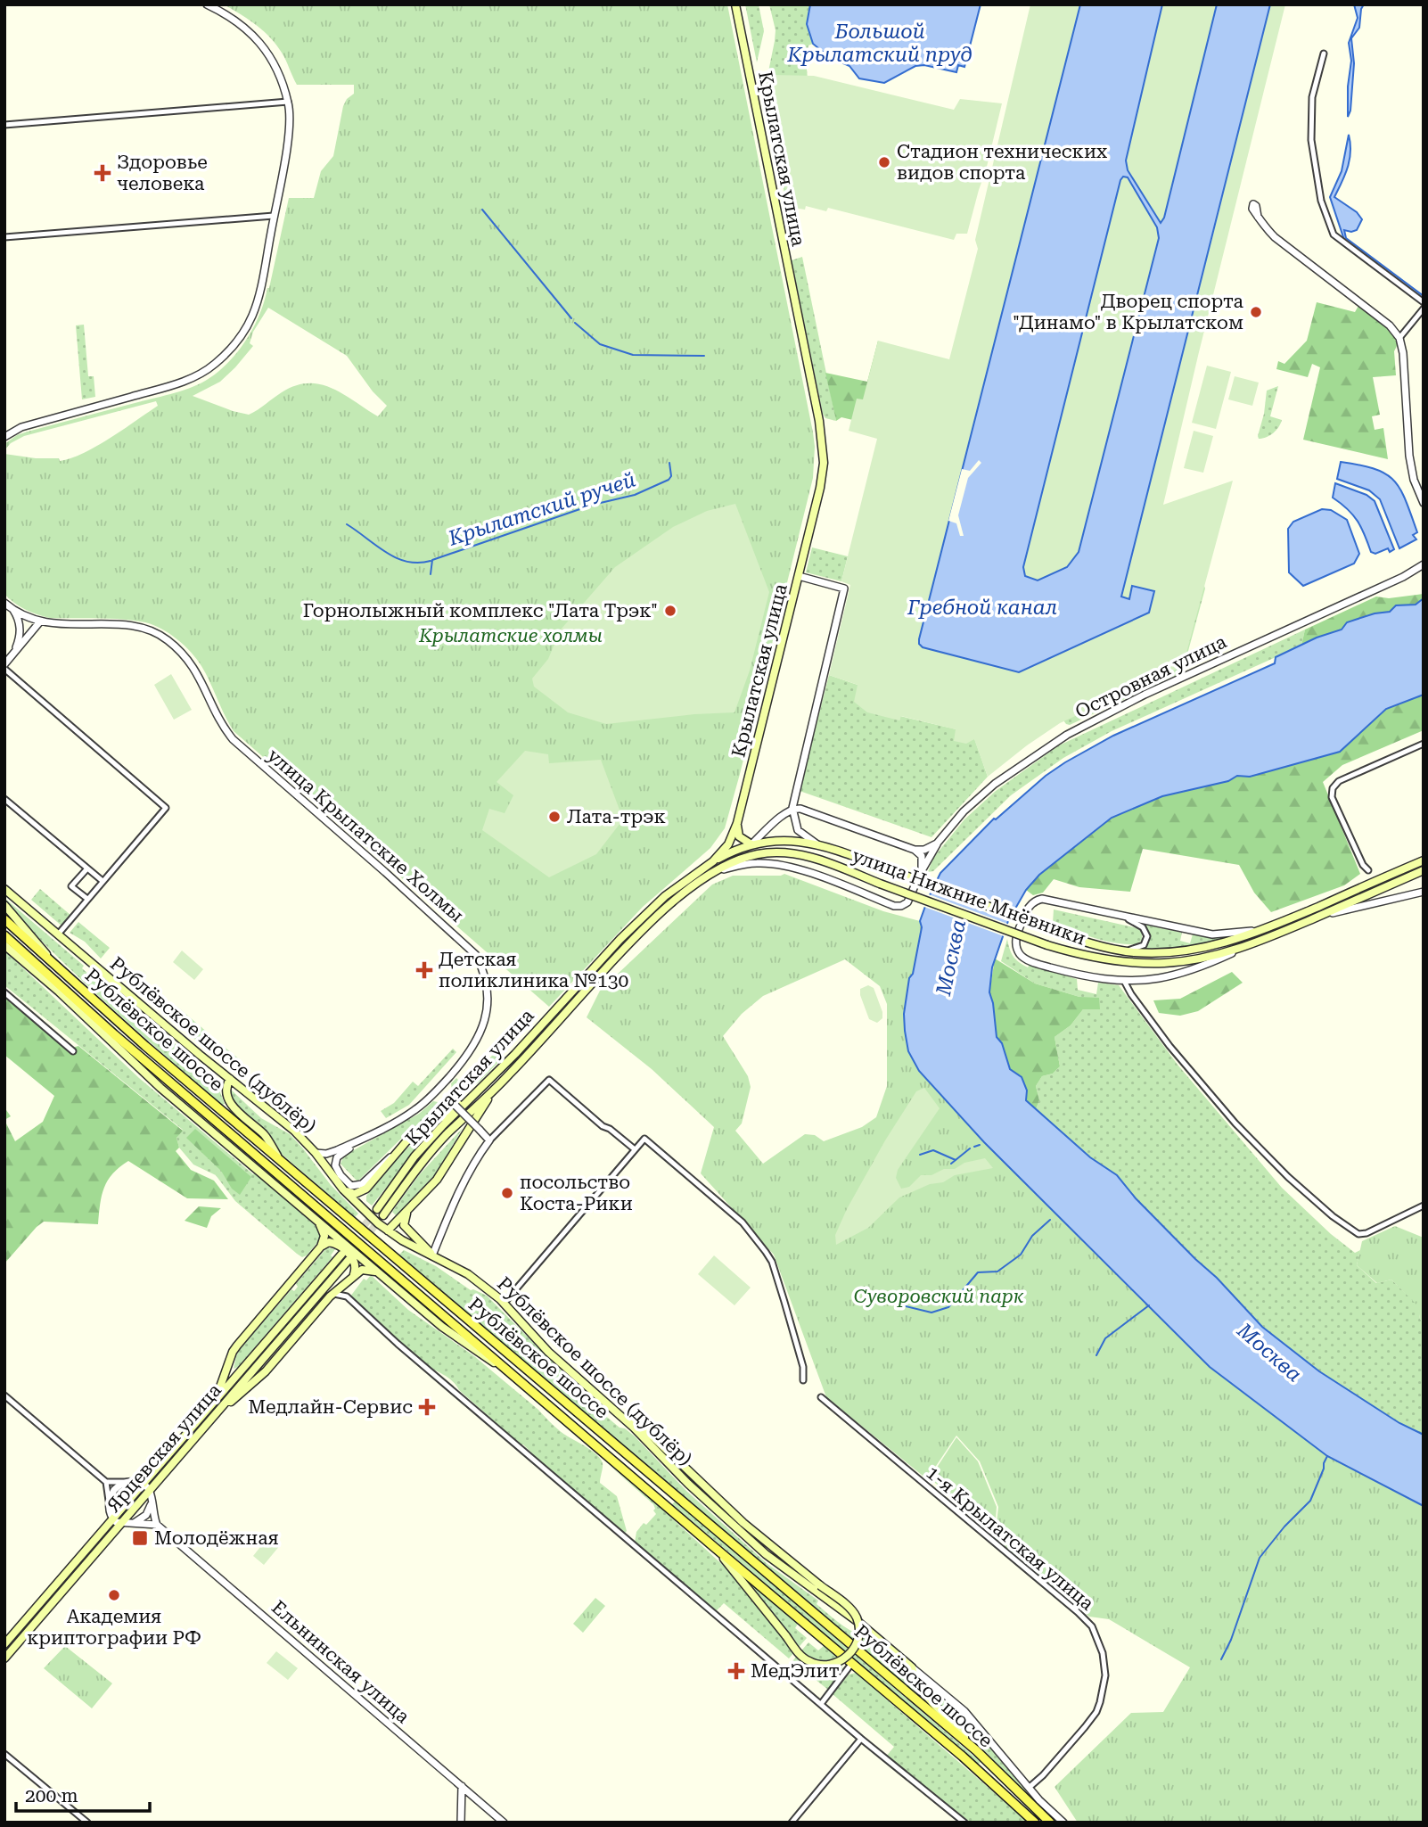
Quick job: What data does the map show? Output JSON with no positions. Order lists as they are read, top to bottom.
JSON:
{
  "streets": {
    "main road": [
      "Крылатская улица",
      "улица Нижние Мнёвники",
      "Рублёвское шоссе",
      "Рублёвское шоссе (дублёр)",
      "Ярцевская улица"
    ],
    "street": [
      "Островная улица",
      "улица Крылатские Холмы",
      "1-я Крылатская улица",
      "Ельнинская улица"
    ]
  },
  "crossings": [
    ["Крылатская улица", "Островная улица"],
    ["Крылатская улица", "улица Нижние Мнёвники"],
    ["Островная улица", "улица Нижние Мнёвники"],
    ["улица Крылатские Холмы", "Рублёвское шоссе (дублёр)"],
    ["Рублёвское шоссе (дублёр)", "1-я Крылатская улица"]
  ],
  "water": [
    "Большой Крылатский пруд",
    "Крылатский ручей",
    "Гребной канал",
    "Москва"
  ],
  "parks": ["Крылатские холмы", "Суворовский парк"],
  "places": {
    "other": [
      "Стадион технических видов спорта",
      "Дворец спорта \"Динамо\" в Крылатском",
      "Горнолыжный комплекс \"Лата Трэк\"",
      "Лата-трэк",
      "посольство Коста-Рики",
      "Академия криптографии РФ"
    ],
    "health": [
      "Здоровье человека",
      "Детская поликлиника №130",
      "Медлайн-Сервис",
      "МедЭлит"
    ],
    "transit": ["Молодёжная"]
  },
  "scale_bar": "200 m"
}
